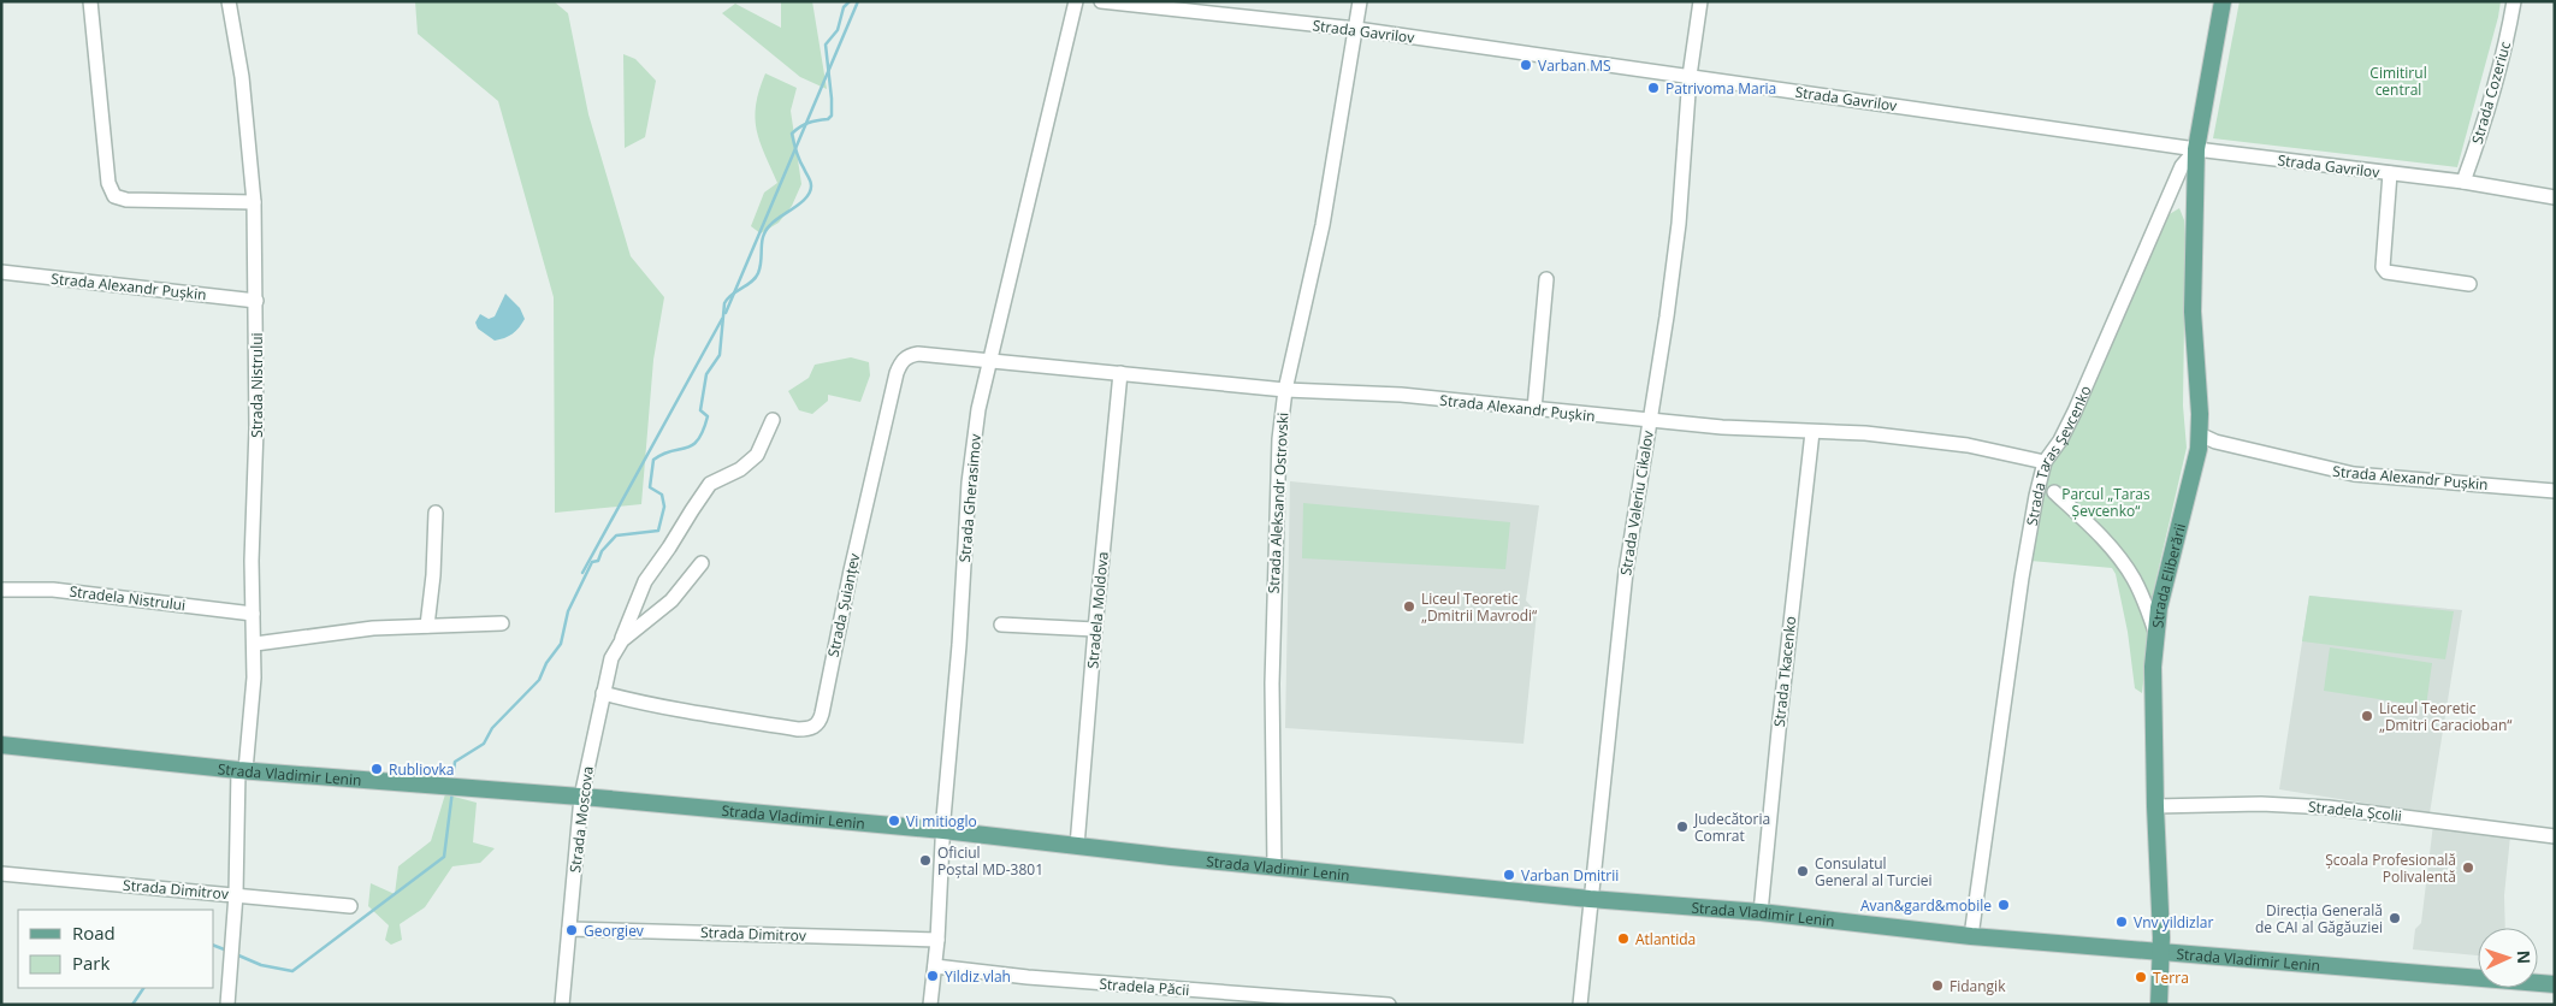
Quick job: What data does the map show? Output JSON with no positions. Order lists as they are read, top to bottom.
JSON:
{
  "streets": {
    "main road": ["Strada Taras Șevcenko", "Strada Eliberării", "Strada Vladimir Lenin"],
    "street": [
      "Strada Gavrilov",
      "Strada Cozeriuc",
      "Strada Alexandr Pușkin",
      "Strada Nistrului",
      "Strada Gherasimov",
      "Strada Aleksandr Ostrovski",
      "Strada Valeriu Cikalov",
      "Stradela Nistrului",
      "Strada Șuianțev",
      "Stradela Moldova",
      "Strada Tkacenko",
      "Stradela Școlii",
      "Strada Moscova",
      "Strada Dimitrov",
      "Stradela Păcii"
    ]
  },
  "crossings": [
    ["Strada Gavrilov", "Strada Cozeriuc"],
    ["Strada Gavrilov", "Strada Taras Șevcenko"],
    ["Strada Gavrilov", "Strada Aleksandr Ostrovski"],
    ["Strada Gavrilov", "Strada Valeriu Cikalov"],
    ["Strada Gavrilov", "Strada Eliberării"],
    ["Strada Alexandr Pușkin", "Strada Nistrului"],
    ["Strada Alexandr Pușkin", "Strada Taras Șevcenko"],
    ["Strada Alexandr Pușkin", "Strada Gherasimov"],
    ["Strada Alexandr Pușkin", "Strada Aleksandr Ostrovski"],
    ["Strada Alexandr Pușkin", "Strada Valeriu Cikalov"],
    ["Strada Alexandr Pușkin", "Strada Eliberării"],
    ["Strada Alexandr Pușkin", "Strada Șuianțev"],
    ["Strada Alexandr Pușkin", "Stradela Moldova"],
    ["Strada Alexandr Pușkin", "Strada Tkacenko"],
    ["Strada Nistrului", "Stradela Nistrului"],
    ["Strada Nistrului", "Strada Vladimir Lenin"],
    ["Strada Nistrului", "Strada Dimitrov"],
    ["Strada Taras Șevcenko", "Strada Eliberării"],
    ["Strada Taras Șevcenko", "Strada Vladimir Lenin"],
    ["Strada Gherasimov", "Strada Șuianțev"],
    ["Strada Gherasimov", "Strada Vladimir Lenin"],
    ["Strada Gherasimov", "Strada Dimitrov"],
    ["Strada Gherasimov", "Stradela Păcii"],
    ["Strada Aleksandr Ostrovski", "Strada Vladimir Lenin"],
    ["Strada Valeriu Cikalov", "Strada Vladimir Lenin"],
    ["Strada Eliberării", "Strada Vladimir Lenin"],
    ["Strada Eliberării", "Stradela Școlii"],
    ["Strada Șuianțev", "Strada Moscova"],
    ["Stradela Moldova", "Strada Vladimir Lenin"],
    ["Strada Tkacenko", "Strada Vladimir Lenin"],
    ["Strada Vladimir Lenin", "Strada Moscova"],
    ["Strada Moscova", "Strada Dimitrov"]
  ],
  "parks": ["Cimitirul central", "Parcul „Taras Șevcenko“"],
  "places": [
    "Varban MS",
    "Patrivoma Maria",
    "Liceul Teoretic „Dmitrii Mavrodi“",
    "Liceul Teoretic „Dmitri Caracioban“",
    "Rubliovka",
    "Vi mitioglo",
    "Judecătoria Comrat",
    "Oficiul Poștal MD-3801",
    "Școala Profesională Polivalentă",
    "Consulatul General al Turciei",
    "Varban Dmitrii",
    "Avan&gard&mobile",
    "Direcția Generală de CAI al Găgăuziei",
    "Vnv yildizlar",
    "Georgiev",
    "Atlantida",
    "Yildiz vlah",
    "Terra",
    "Fidangik"
  ],
  "legend": ["Road", "Park"],
  "north": "right"
}
